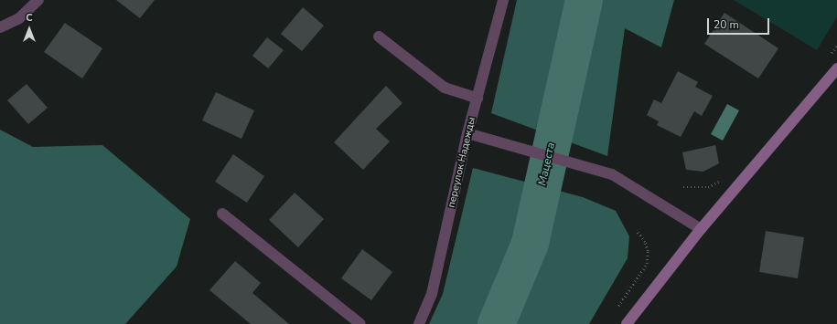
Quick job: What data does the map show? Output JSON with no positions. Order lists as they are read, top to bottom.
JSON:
{
  "streets": {
    "street": ["переулок Надежды"]
  },
  "water": ["Мацеста"],
  "scale_bar": "20 m",
  "north": "top"
}
